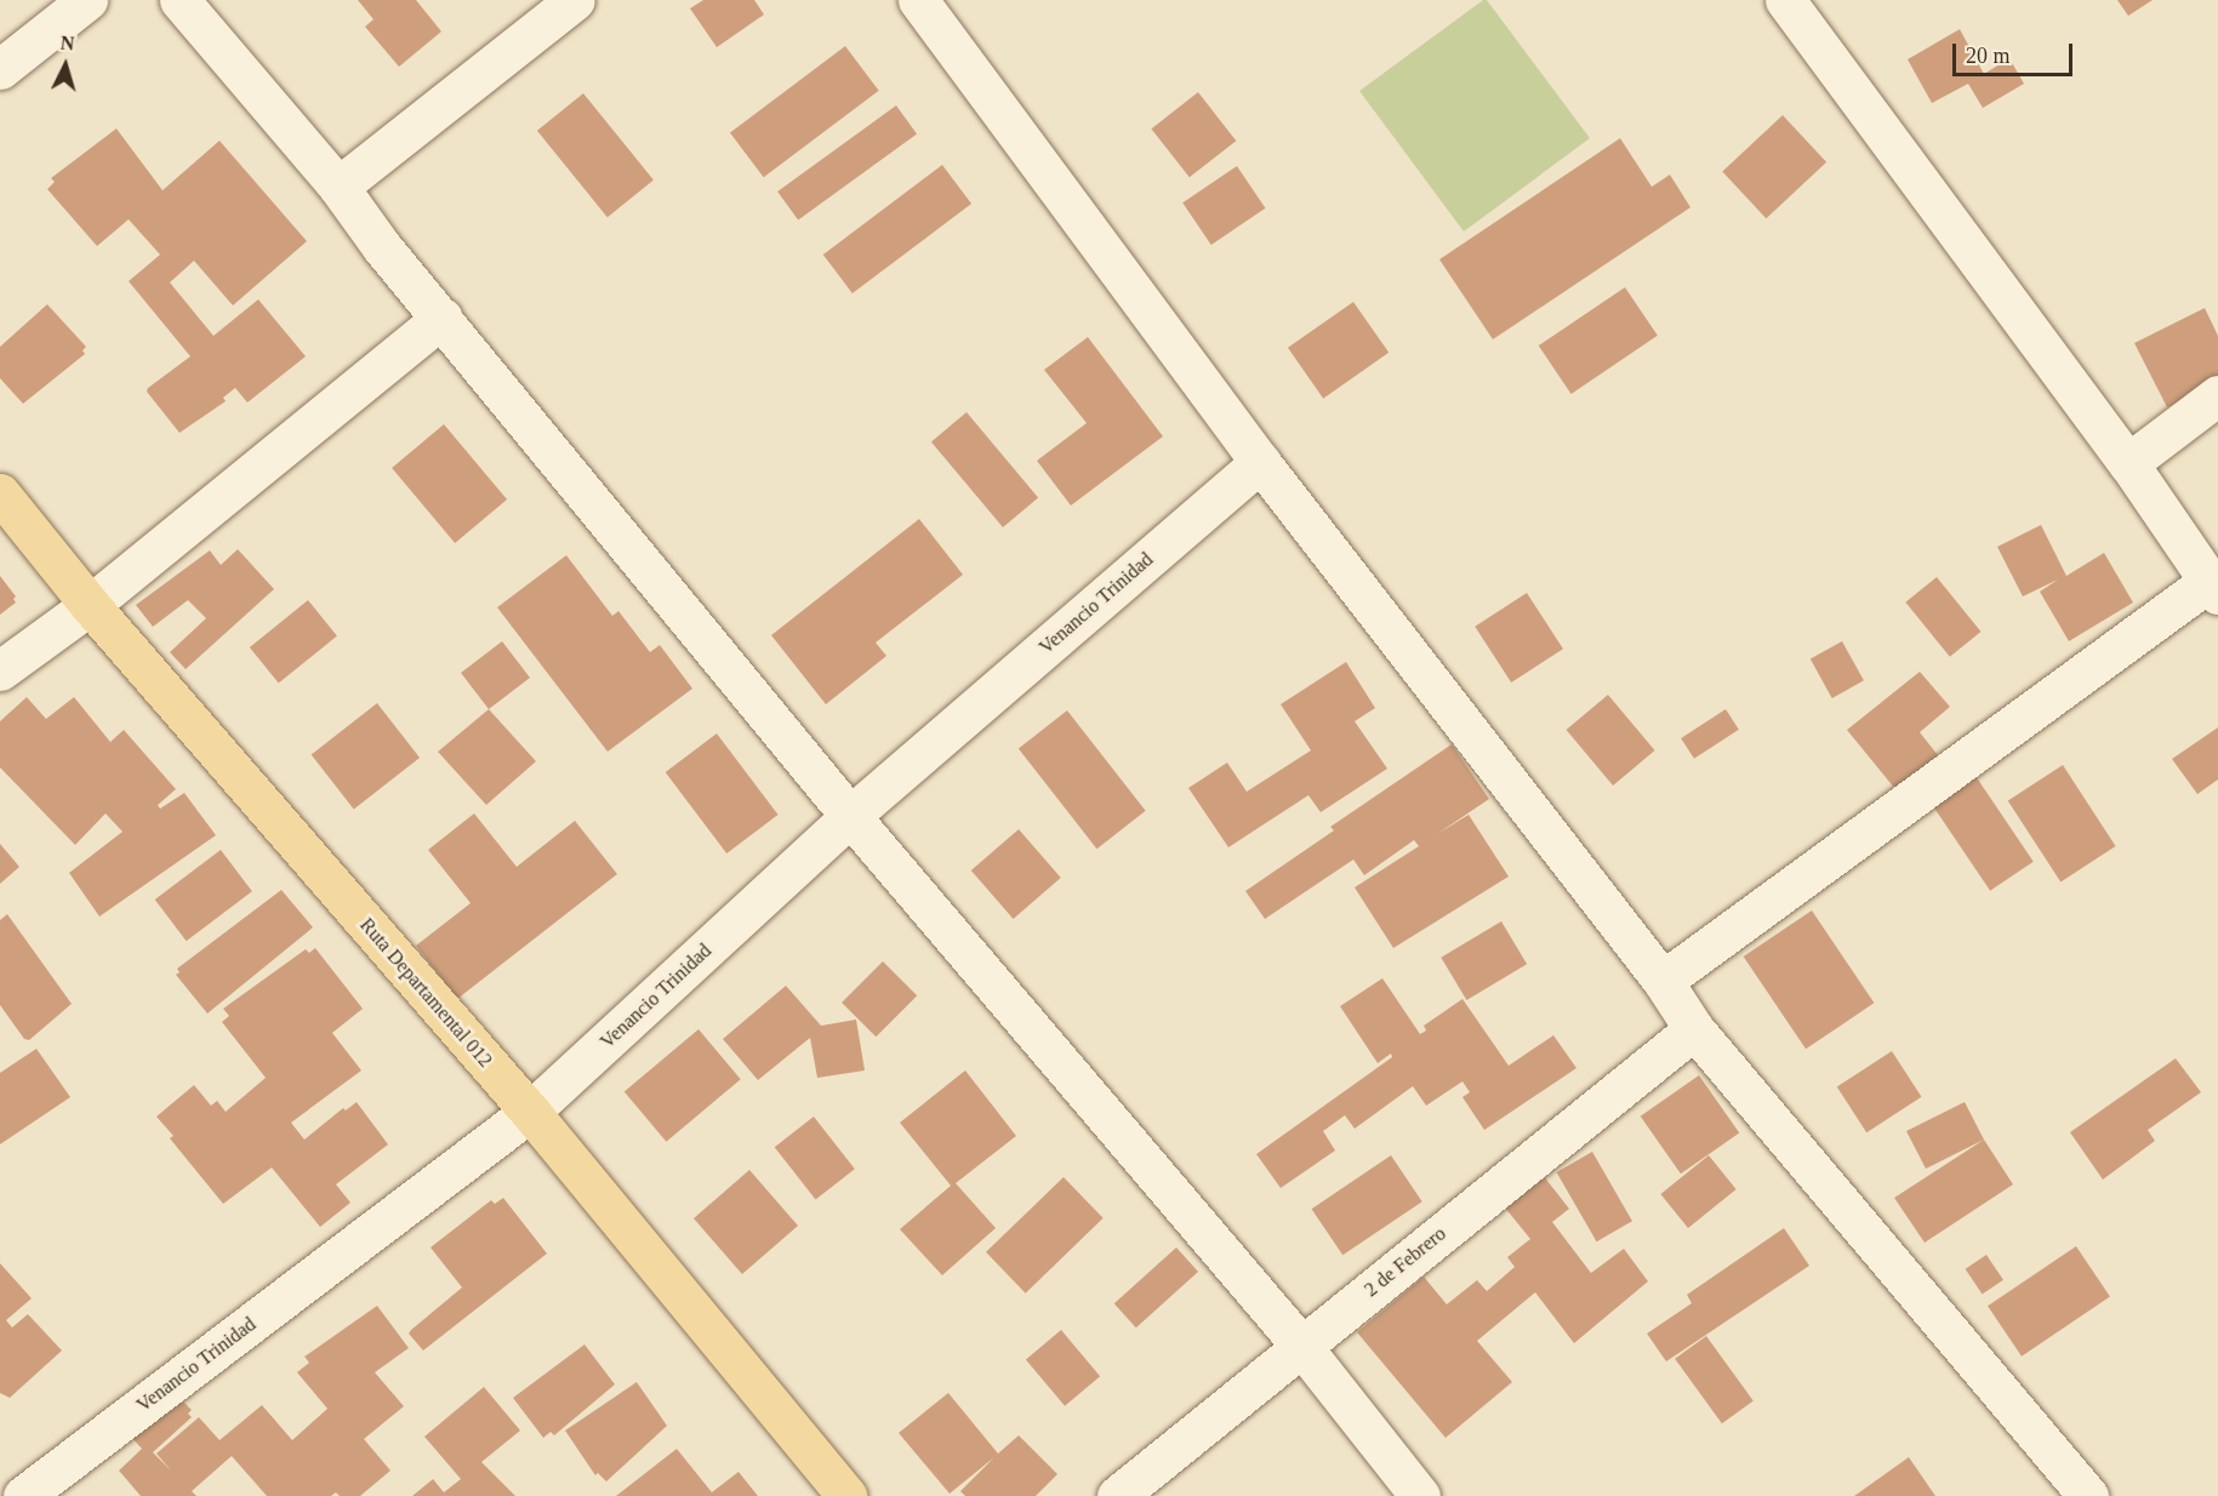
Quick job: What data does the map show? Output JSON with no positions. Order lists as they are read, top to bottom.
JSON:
{
  "streets": {
    "main road": ["Ruta Departamental 012"],
    "street": ["Venancio Trinidad", "2 de Febrero"]
  },
  "crossings": [
    ["Venancio Trinidad", "Ruta Departamental 012"]
  ],
  "scale_bar": "20 m",
  "north": "top"
}
